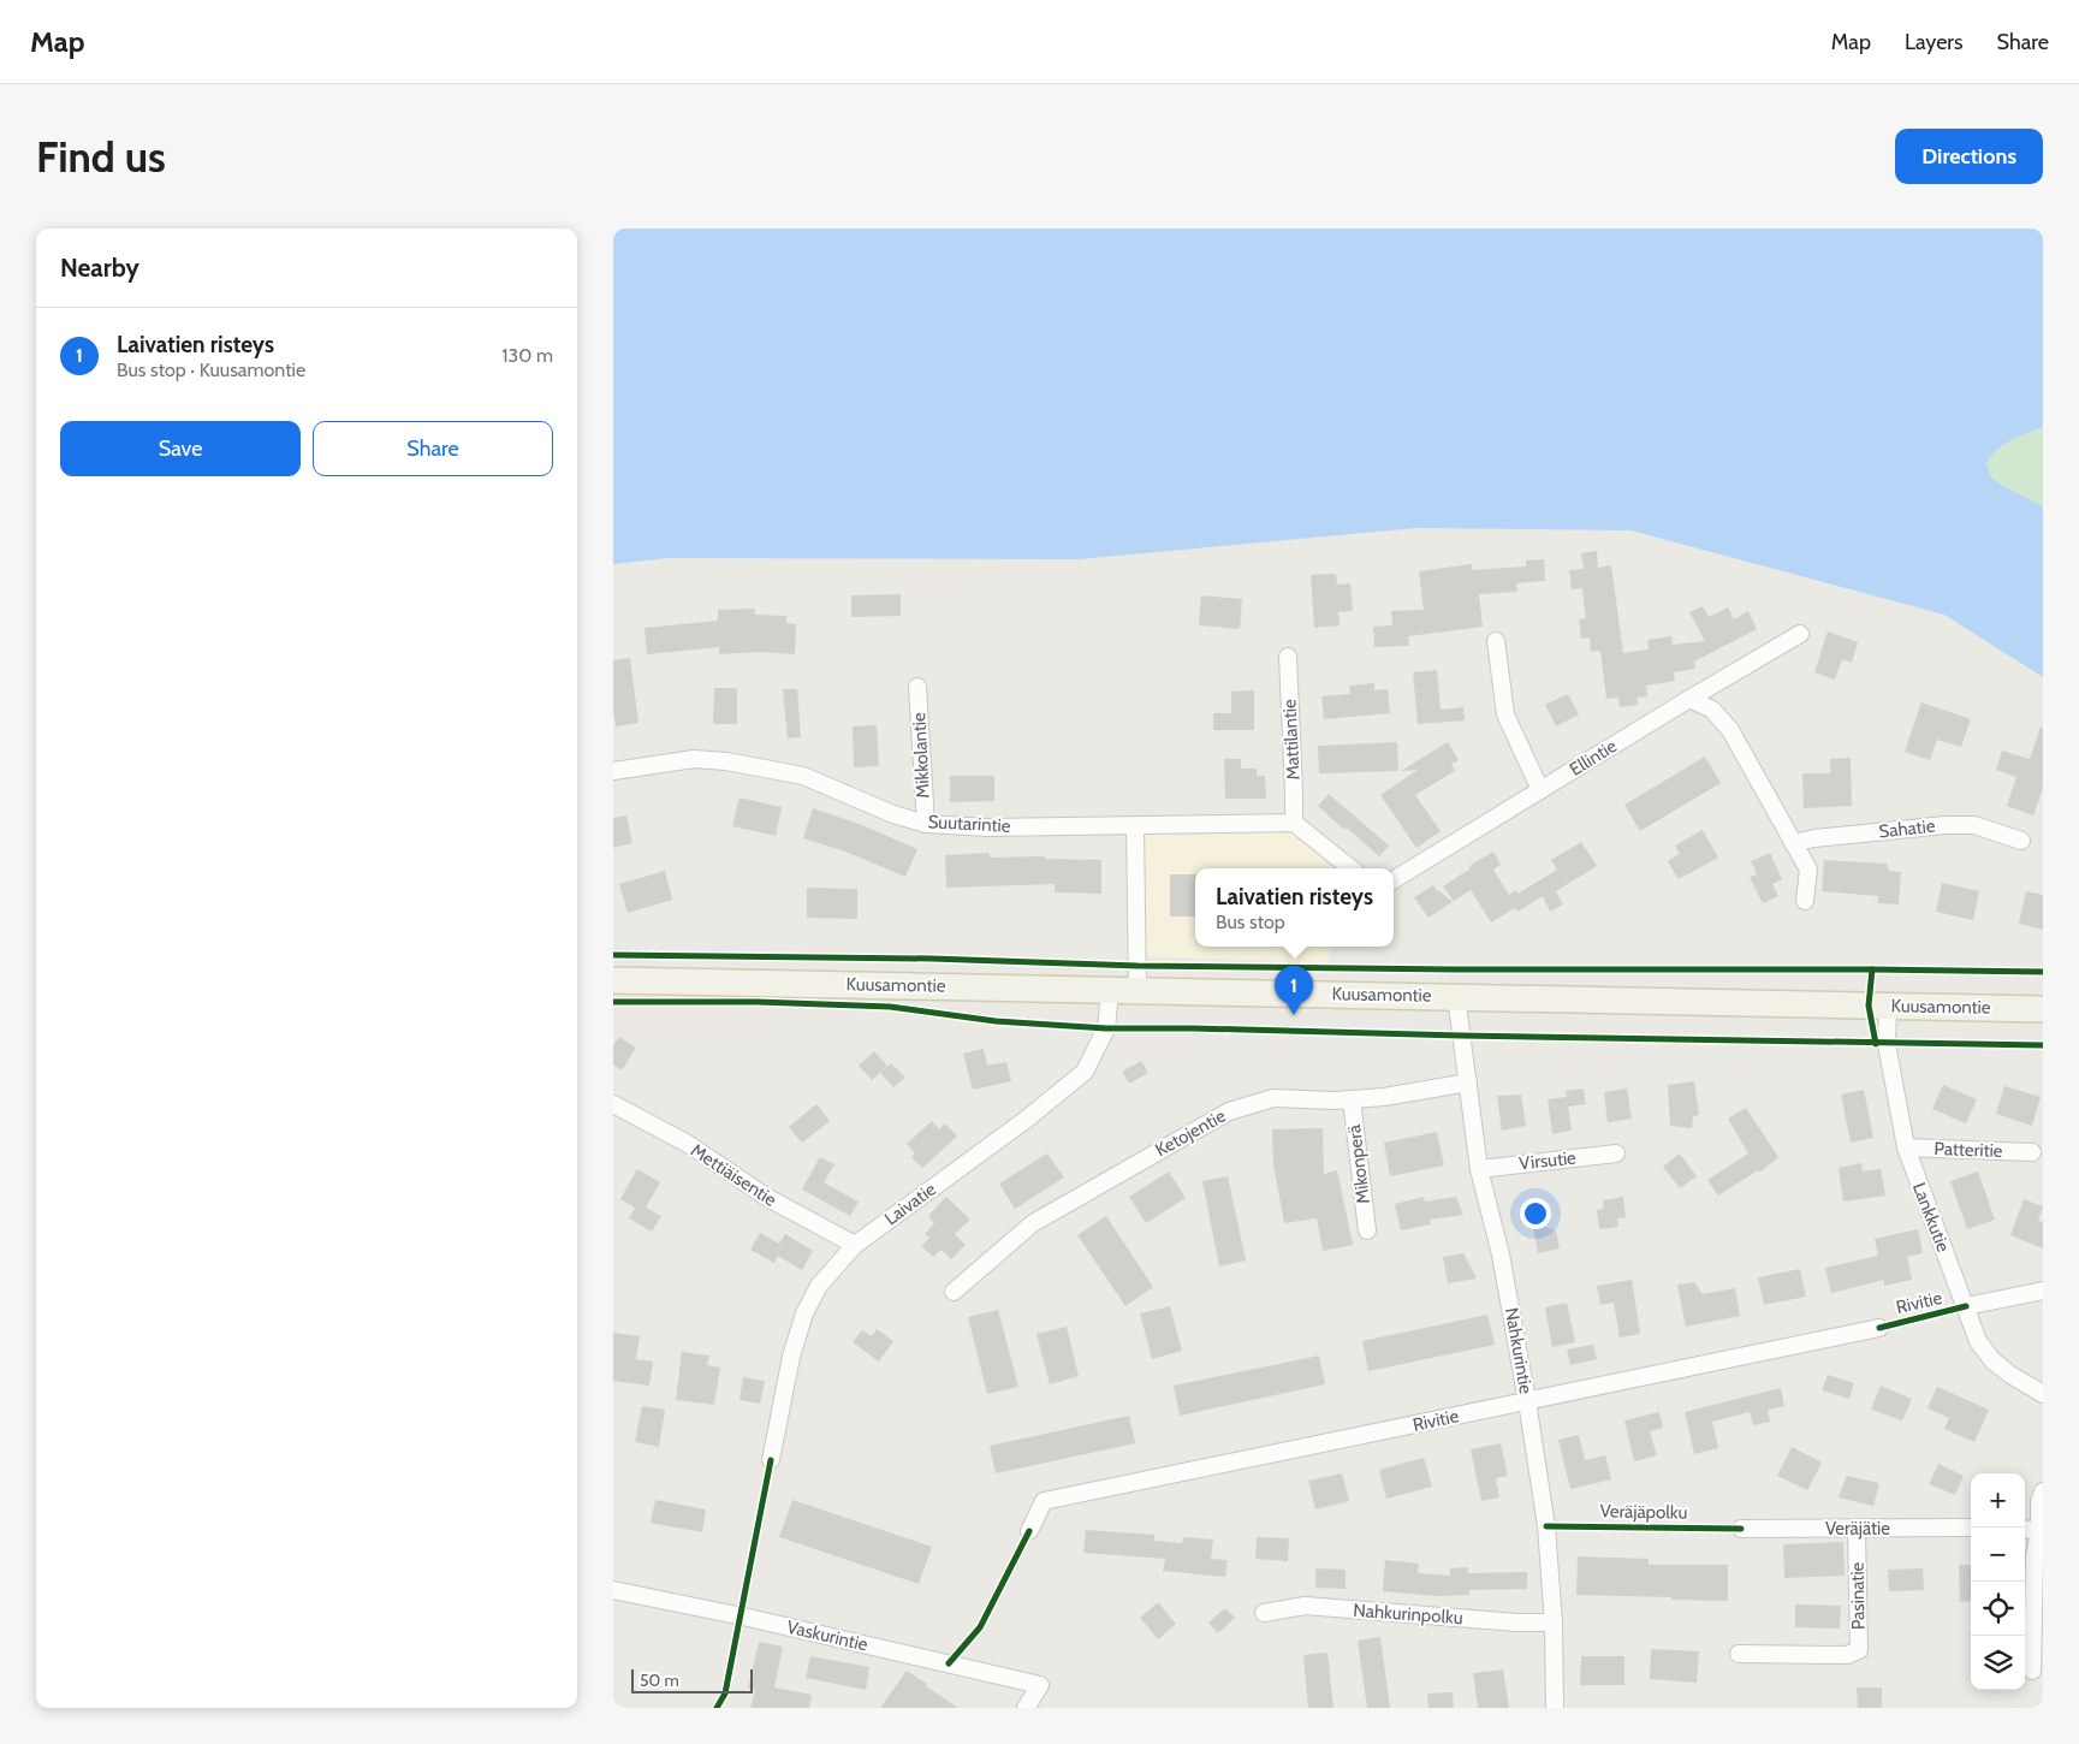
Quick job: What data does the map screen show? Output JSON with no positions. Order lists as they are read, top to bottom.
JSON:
{
  "streets": {
    "main road": ["Kuusamontie"],
    "street": [
      "Mattilantie",
      "Mikkolantie",
      "Ellintie",
      "Suutarintie",
      "Sahatie",
      "Ketojentie",
      "Patteritie",
      "Virsutie",
      "Mikonperä",
      "Mettiäisentie",
      "Laivatie",
      "Lankkutie",
      "Rivitie",
      "Nahkurintie",
      "Veräjätie",
      "Pasinatie",
      "Nahkurinpolku",
      "Vaskurintie"
    ],
    "cycle path": ["Veräjäpolku"]
  },
  "crossings": [
    ["Mikkolantie", "Suutarintie"],
    ["Kuusamontie", "Laivatie"],
    ["Kuusamontie", "Lankkutie"],
    ["Kuusamontie", "Nahkurintie"],
    ["Ketojentie", "Mikonperä"],
    ["Ketojentie", "Nahkurintie"],
    ["Patteritie", "Lankkutie"],
    ["Virsutie", "Nahkurintie"],
    ["Mettiäisentie", "Laivatie"],
    ["Rivitie", "Nahkurintie"],
    ["Nahkurintie", "Nahkurinpolku"],
    ["Veräjätie", "Pasinatie"]
  ],
  "scale_bar": "50 m",
  "page": {
    "header": "Map",
    "nav": ["Map", "Layers", "Share"],
    "buttons": [
      "Directions",
      ["Save", "Share"]
    ],
    "title": "Find us",
    "heading": "Nearby",
    "list": [
      {
        "mark": "1",
        "name": "Laivatien risteys",
        "note": "Bus stop · Kuusamontie",
        "value": "130 m"
      }
    ],
    "popup": ["Laivatien risteys", "Bus stop"],
    "pins": "1",
    "map_buttons": ["+", "−"],
    "scale": "50 m"
  }
}
